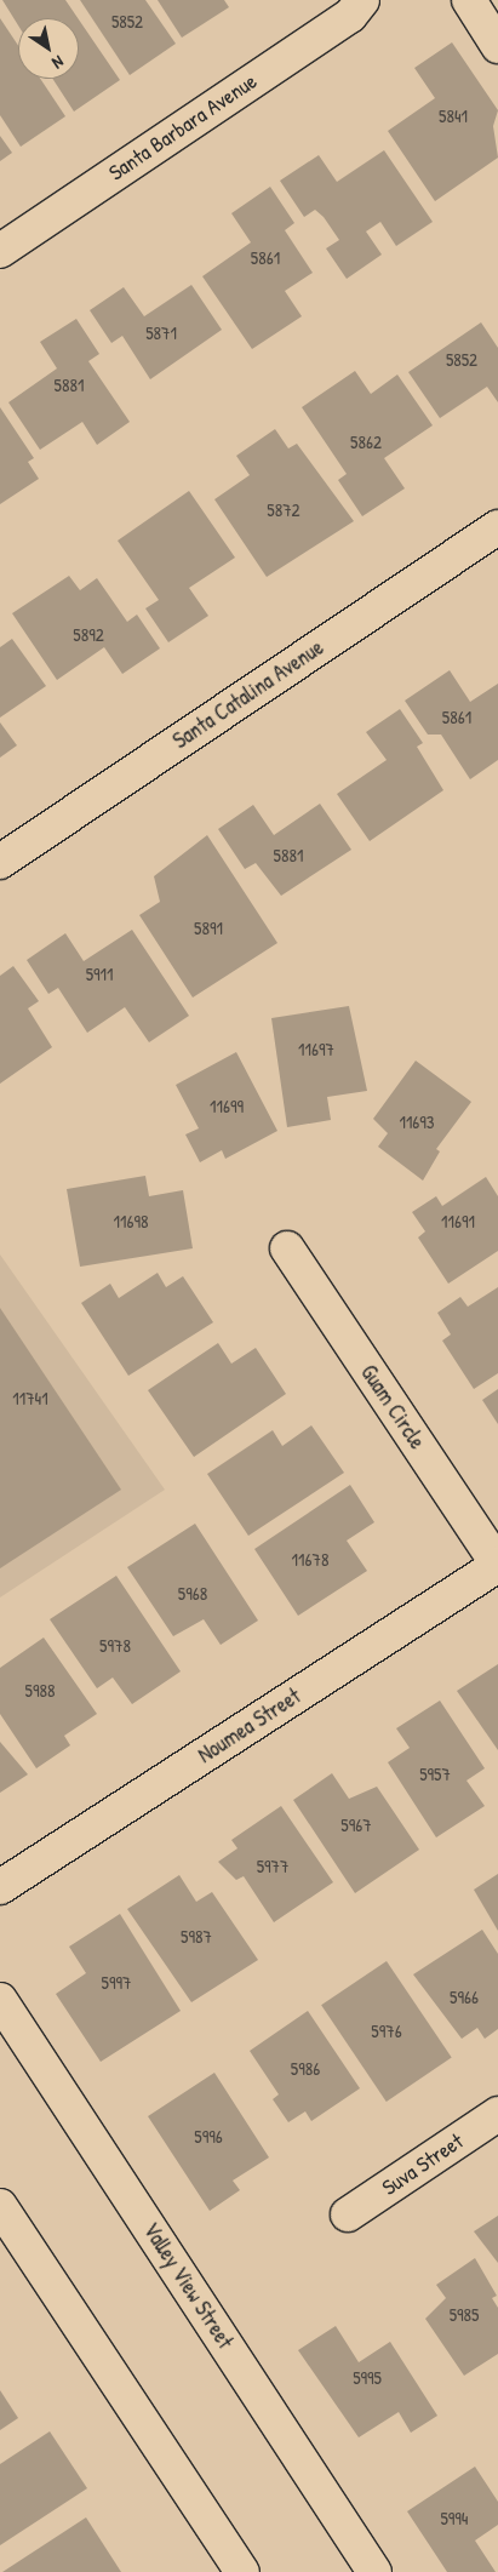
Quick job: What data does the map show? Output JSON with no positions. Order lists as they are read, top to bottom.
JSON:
{
  "streets": {
    "street": [
      "Santa Barbara Avenue",
      "Santa Catalina Avenue",
      "Guam Circle",
      "Noumea Street",
      "Suva Street",
      "Valley View Street"
    ]
  },
  "crossings": [
    ["Guam Circle", "Noumea Street"]
  ],
  "house_numbers": [
    "5852",
    "5841",
    "5861",
    "5871",
    "5852",
    "5881",
    "5862",
    "5872",
    "5892",
    "5861",
    "5881",
    "5891",
    "5911",
    "11697",
    "11699",
    "11693",
    "11698",
    "11691",
    "11741",
    "11678",
    "5968",
    "5978",
    "5988",
    "5957",
    "5967",
    "5977",
    "5987",
    "5997",
    "5966",
    "5976",
    "5986",
    "5996",
    "5985",
    "5995",
    "5994"
  ],
  "north": "bottom right"
}
